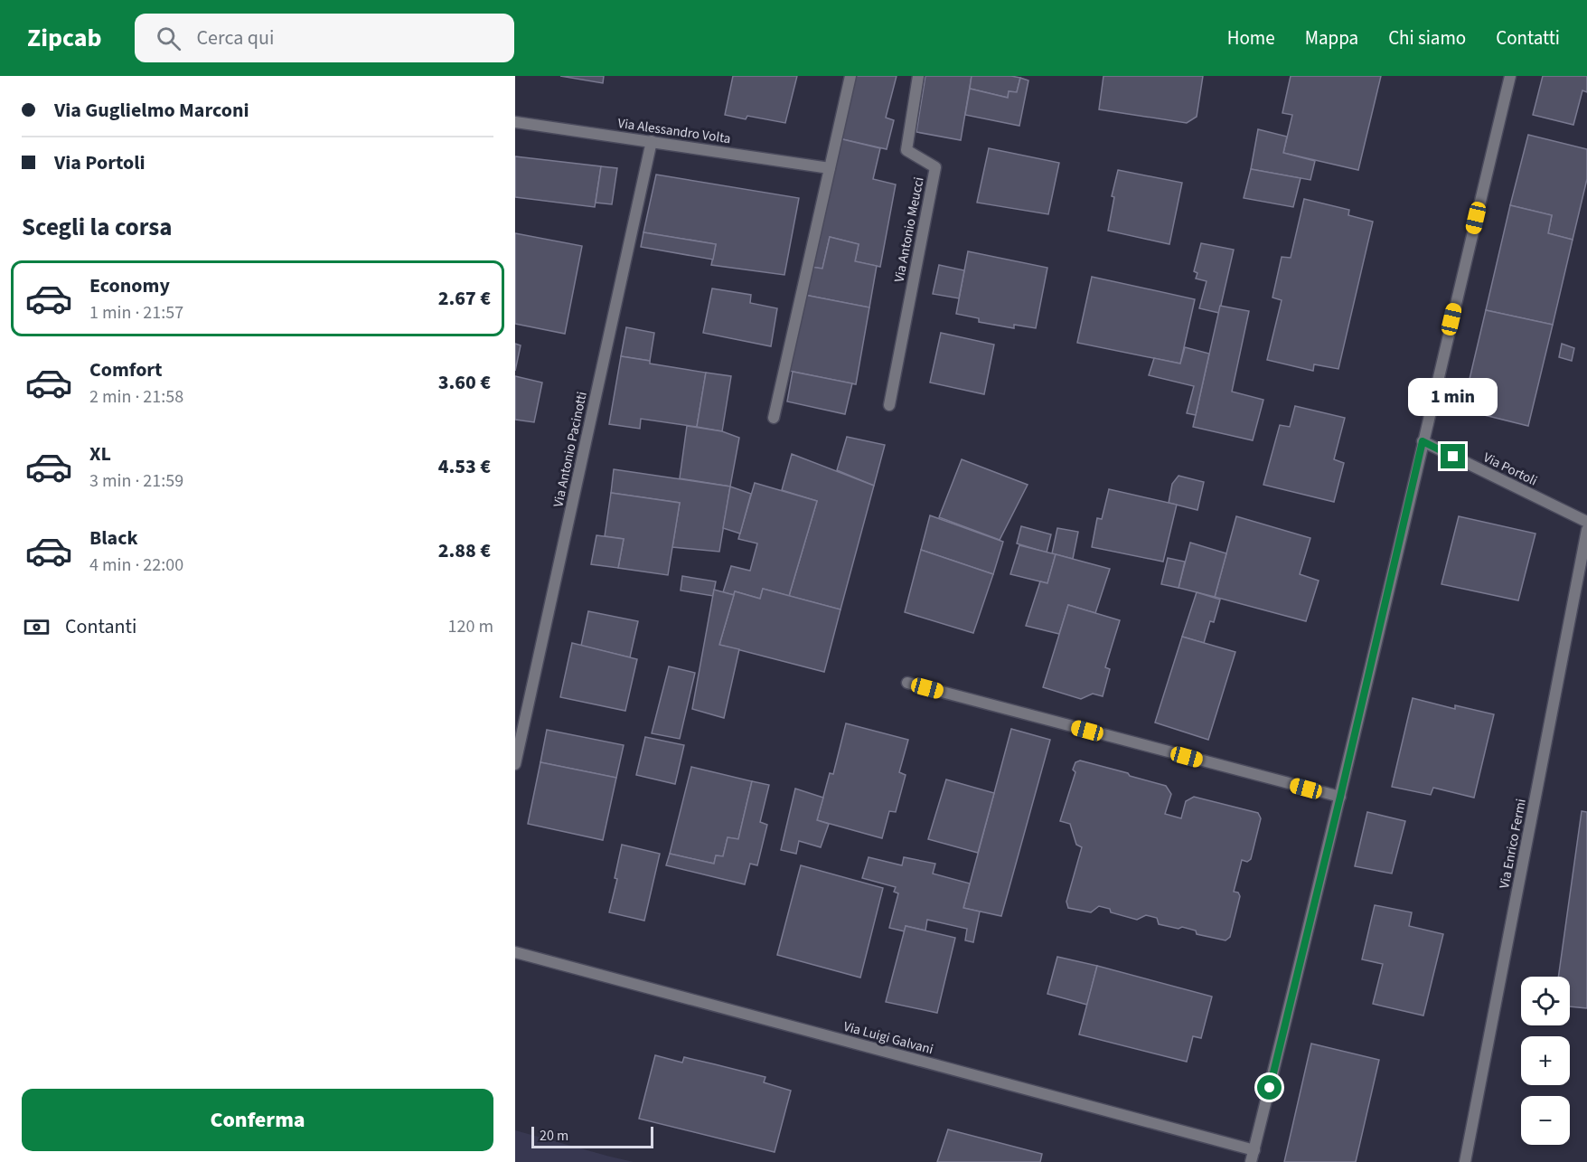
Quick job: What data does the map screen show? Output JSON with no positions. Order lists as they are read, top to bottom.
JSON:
{
  "streets": {
    "street": [
      "Via Alessandro Volta",
      "Via Antonio Meucci",
      "Via Antonio Pacinotti",
      "Via Portoli",
      "Via Enrico Fermi",
      "Via Luigi Galvani"
    ]
  },
  "crossings": [
    ["Via Alessandro Volta", "Via Antonio Pacinotti"]
  ],
  "scale_bar": "20 m",
  "page": {
    "header": "Zipcab",
    "search": "Cerca qui",
    "nav": [
      "Home",
      "Mappa",
      "Chi siamo",
      "Contatti"
    ],
    "banner": ["Via Guglielmo Marconi", "Via Portoli"],
    "heading": "Scegli la corsa",
    "list": [
      {
        "name": "Economy",
        "note": "1 min · 21:57",
        "value": "2.67 €"
      },
      {
        "name": "Comfort",
        "note": "2 min · 21:58",
        "value": "3.60 €"
      },
      {
        "name": "XL",
        "note": "3 min · 21:59",
        "value": "4.53 €"
      },
      {
        "name": "Black",
        "note": "4 min · 22:00",
        "value": "2.88 €"
      }
    ],
    "bubble": "1 min",
    "pay": ["Contanti", "120 m"],
    "map_buttons": ["+", "−"],
    "buttons": "Conferma",
    "scale": "20 m"
  }
}
